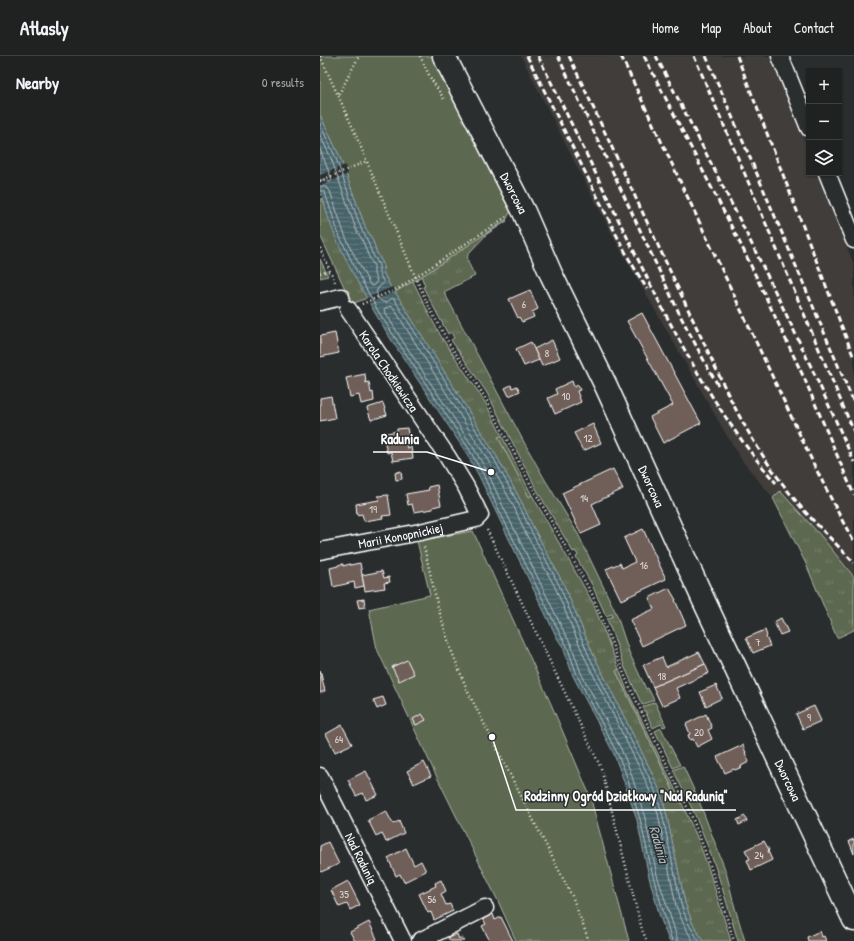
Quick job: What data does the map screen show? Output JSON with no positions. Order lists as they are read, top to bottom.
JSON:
{
  "streets": {
    "street": [
      "Dworcowa",
      "Karola Chodkiewicza",
      "Marii Konopnickiej",
      "Nad Radunią"
    ]
  },
  "crossings": [
    ["Karola Chodkiewicza", "Marii Konopnickiej"]
  ],
  "water": ["Radunia"],
  "places": ["Radunia", "Rodzinny Ogród Działkowy \"Nad Radunią\""],
  "house_numbers": [
    "6",
    "8",
    "10",
    "12",
    "14",
    "19",
    "16",
    "7",
    "18",
    "9",
    "20",
    "64",
    "24",
    "35",
    "56"
  ],
  "page": {
    "header": "Atlasly",
    "nav": [
      "Home",
      "Map",
      "About",
      "Contact"
    ],
    "heading": ["Nearby", "0 results"],
    "map_buttons": ["+", "−"]
  }
}
